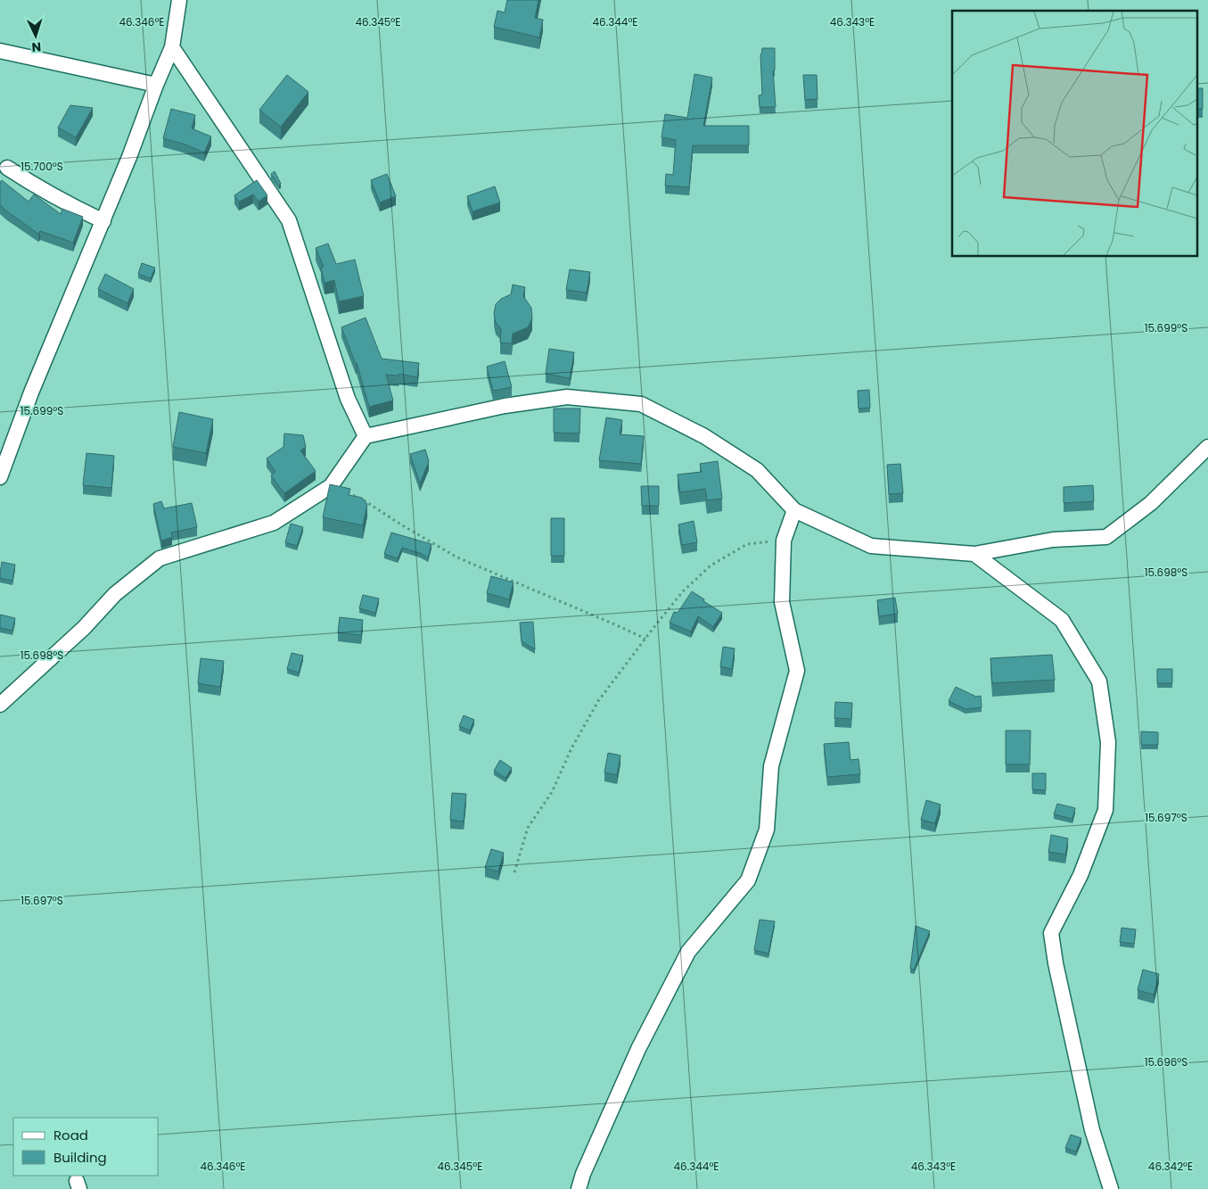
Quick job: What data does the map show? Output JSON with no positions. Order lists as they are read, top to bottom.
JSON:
{
  "legend": ["Road", "Building"],
  "north": "bottom",
  "coordinates": [
    "46.346°E",
    "46.345°E",
    "46.344°E",
    "46.343°E",
    "15.700°S",
    "15.699°S",
    "15.698°S",
    "15.697°S",
    "15.696°S",
    "46.342°E"
  ]
}
